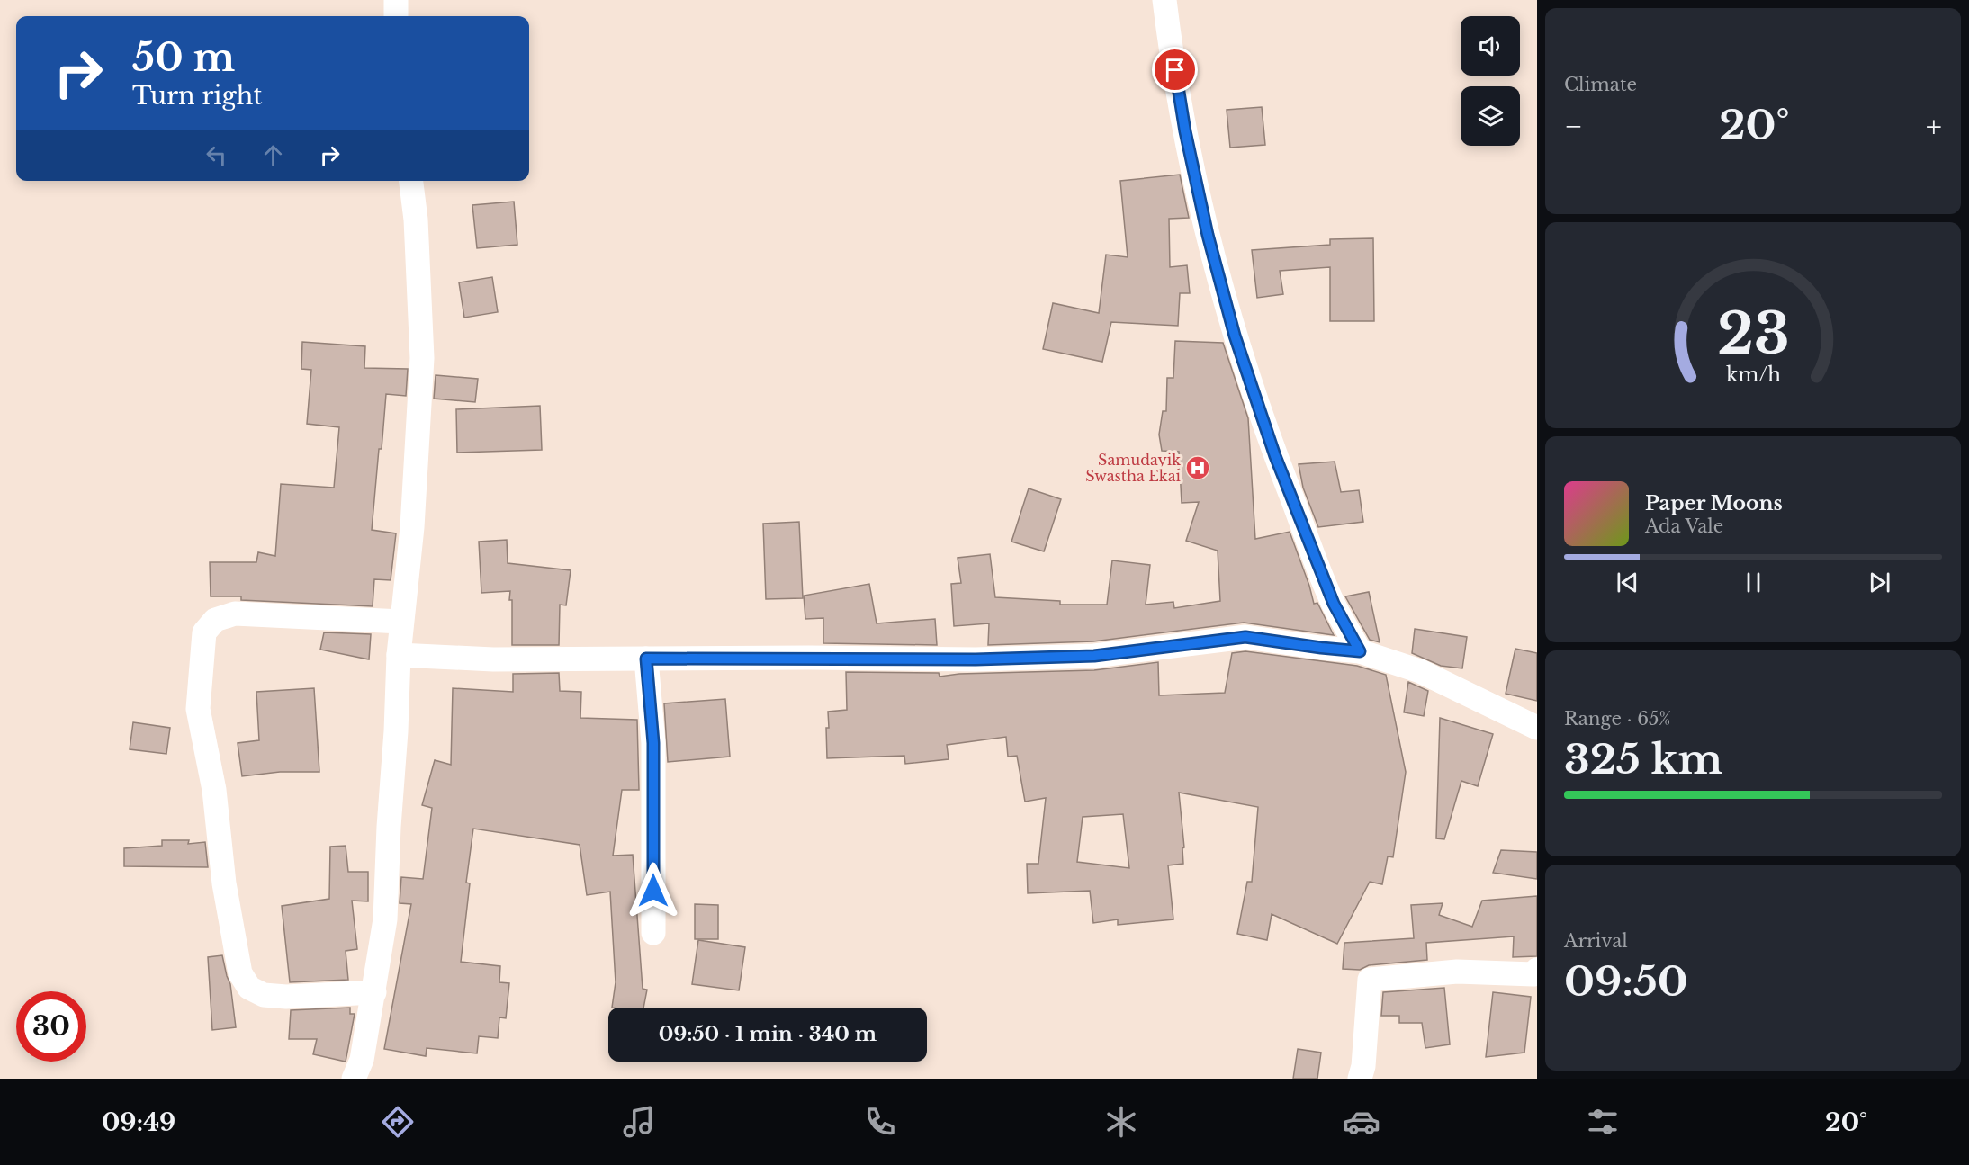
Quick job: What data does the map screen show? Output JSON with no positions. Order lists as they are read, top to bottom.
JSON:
{
  "places": {
    "hospital": ["Samudayik Swastha Ekai"]
  },
  "page": {
    "tile": [
      "Climate",
      ["Range · 65%", "325 km"],
      ["Arrival", "09:50"]
    ],
    "turn": ["50 m", "Turn right"],
    "heat": ["−", "20°", "+"],
    "song": ["Paper Moons", "Ada Vale"],
    "limit": "30",
    "trip": "09:50 · 1 min · 340 m",
    "tabs": ["09:49", "20°"],
    "gauge": ["23", "km/h"]
  }
}
